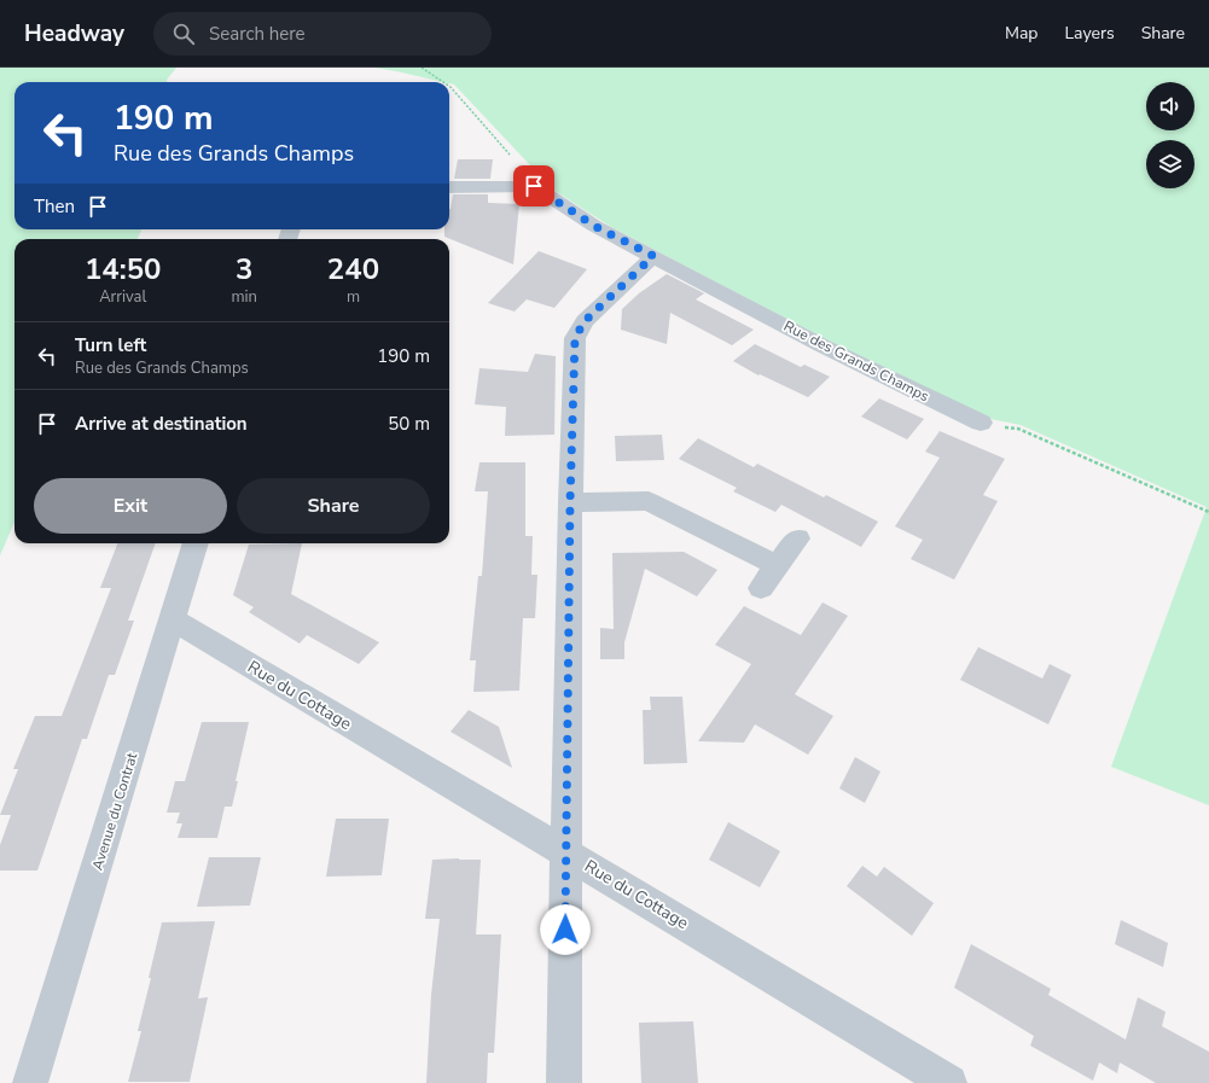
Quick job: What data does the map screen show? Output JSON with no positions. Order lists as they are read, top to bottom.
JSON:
{
  "streets": {
    "street": ["Rue des Grands Champs", "Rue du Cottage", "Avenue du Contrat"]
  },
  "crossings": [
    ["Rue du Cottage", "Avenue du Contrat"]
  ],
  "page": {
    "header": "Headway",
    "search": "Search here",
    "nav": ["Map", "Layers", "Share"],
    "turn": ["190 m", "Rue des Grands Champs"],
    "then": "Then",
    "eta": [
      "14:50",
      "Arrival",
      "3",
      "min",
      "240",
      "m"
    ],
    "list": [
      {
        "name": "Turn left",
        "note": "Rue des Grands Champs",
        "value": "190 m"
      },
      {
        "name": "Arrive at destination",
        "value": "50 m"
      }
    ],
    "buttons": ["Exit", "Share"]
  }
}
